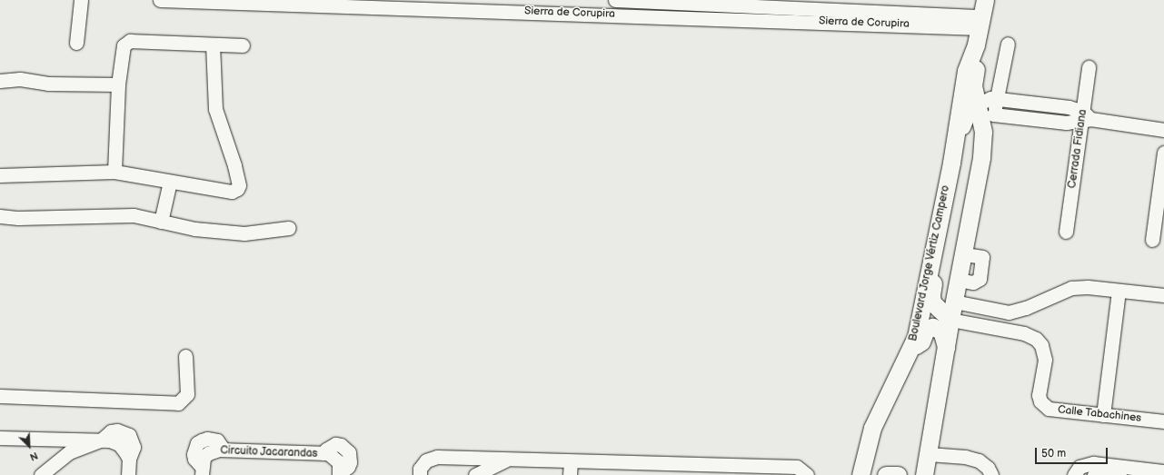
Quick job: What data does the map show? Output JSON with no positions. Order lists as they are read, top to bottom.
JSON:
{
  "streets": {
    "main road": ["Boulevard Jorge Vértiz Campero"],
    "street": [
      "Sierra de Corupira",
      "Cerrada Fidiana",
      "Calle Tabachines",
      "Circuito Jacarandas"
    ]
  },
  "crossings": [
    ["Sierra de Corupira", "Boulevard Jorge Vértiz Campero"]
  ],
  "scale_bar": "50 m",
  "north": "bottom right"
}
